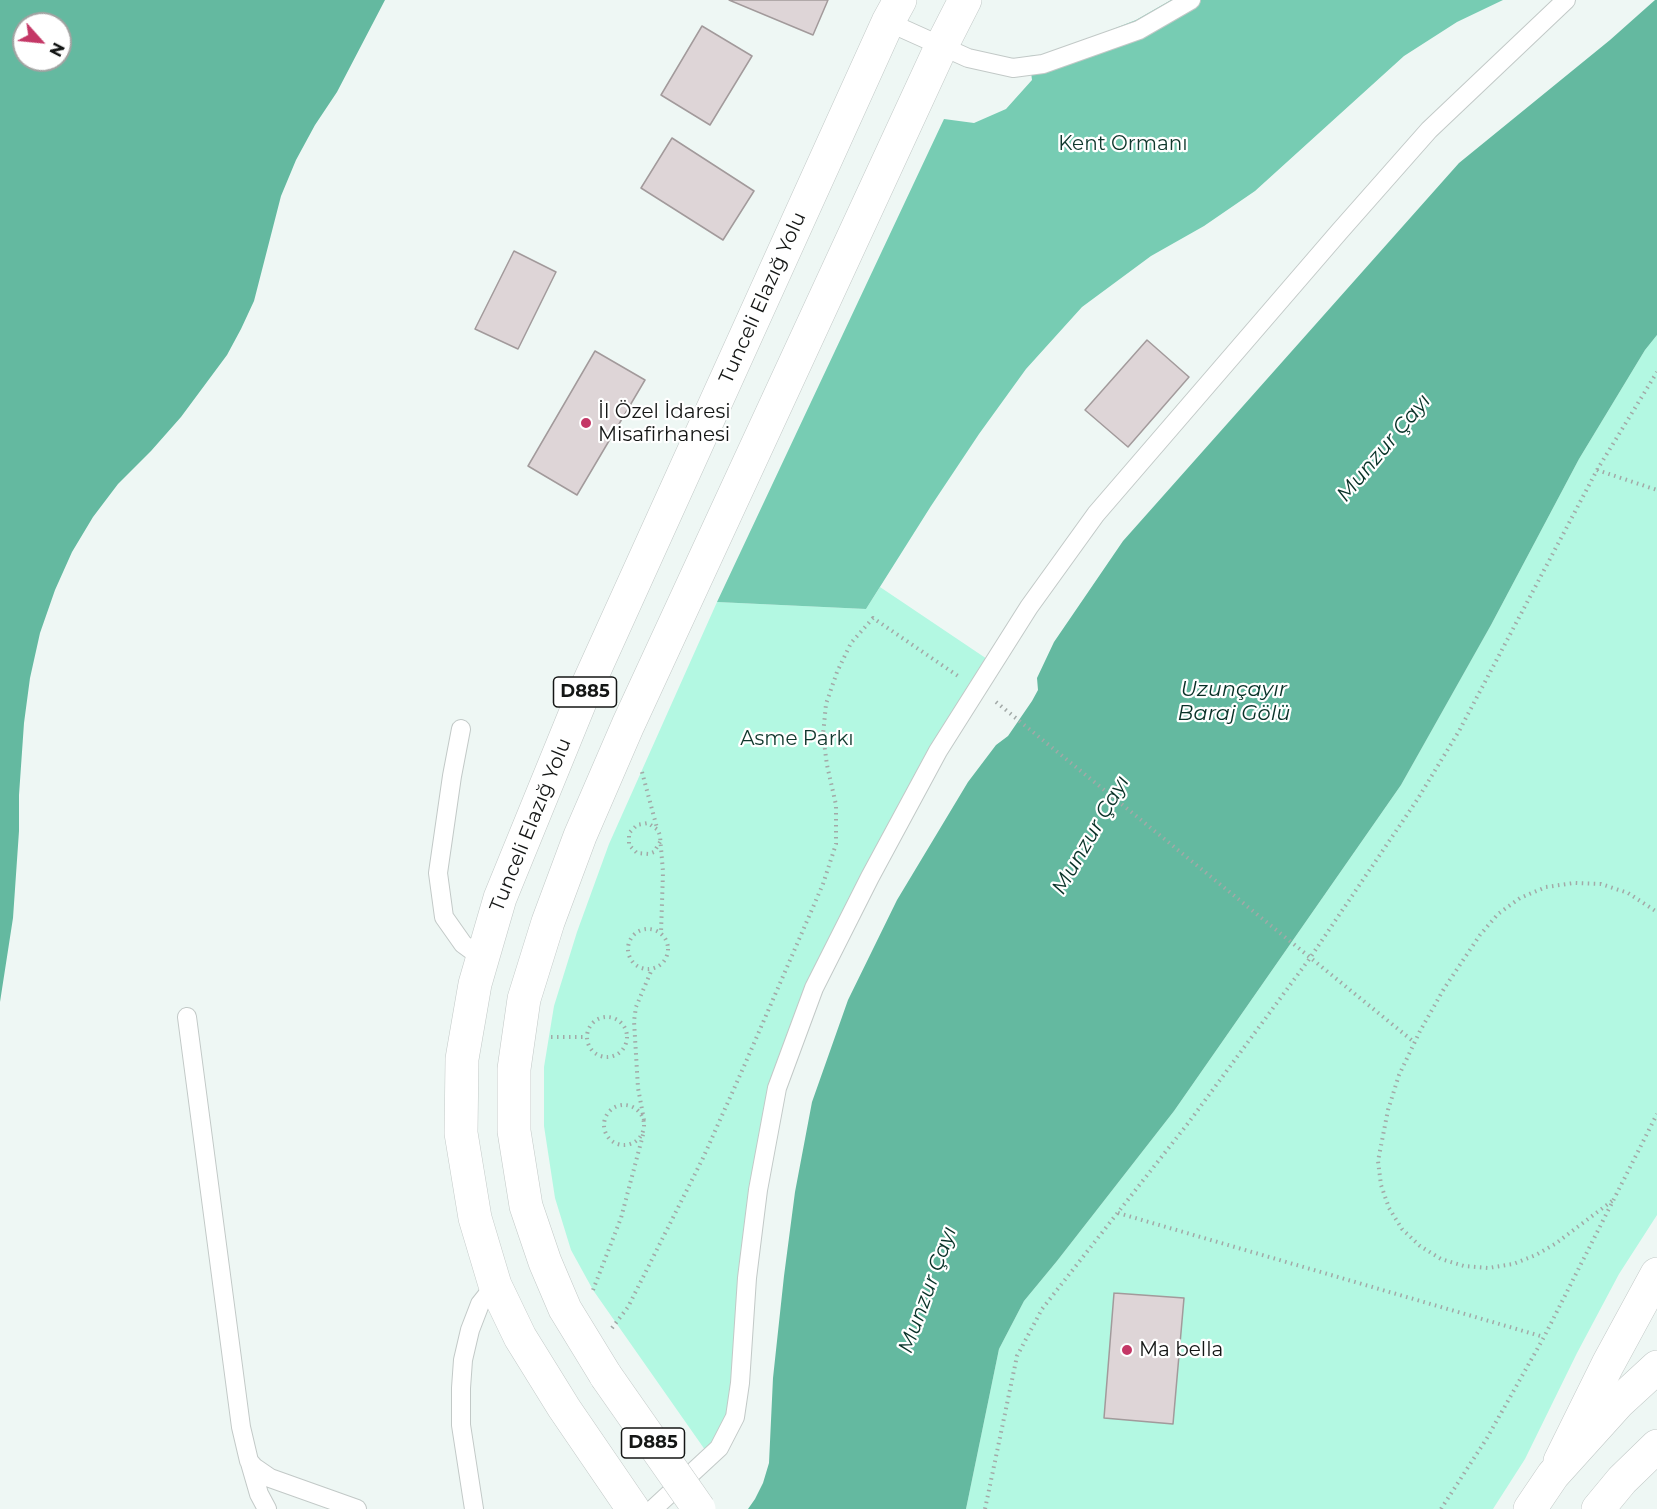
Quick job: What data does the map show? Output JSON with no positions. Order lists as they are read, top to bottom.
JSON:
{
  "streets": {
    "main road": ["Tunceli Elazığ Yolu", "D885"]
  },
  "water": ["Munzur Çayı", "Uzunçayır Baraj Gölü"],
  "parks": ["Kent Ormanı", "Asme Parkı"],
  "places": ["İl Özel İdaresi Misafirhanesi", "Ma bella"],
  "north": "bottom right"
}
